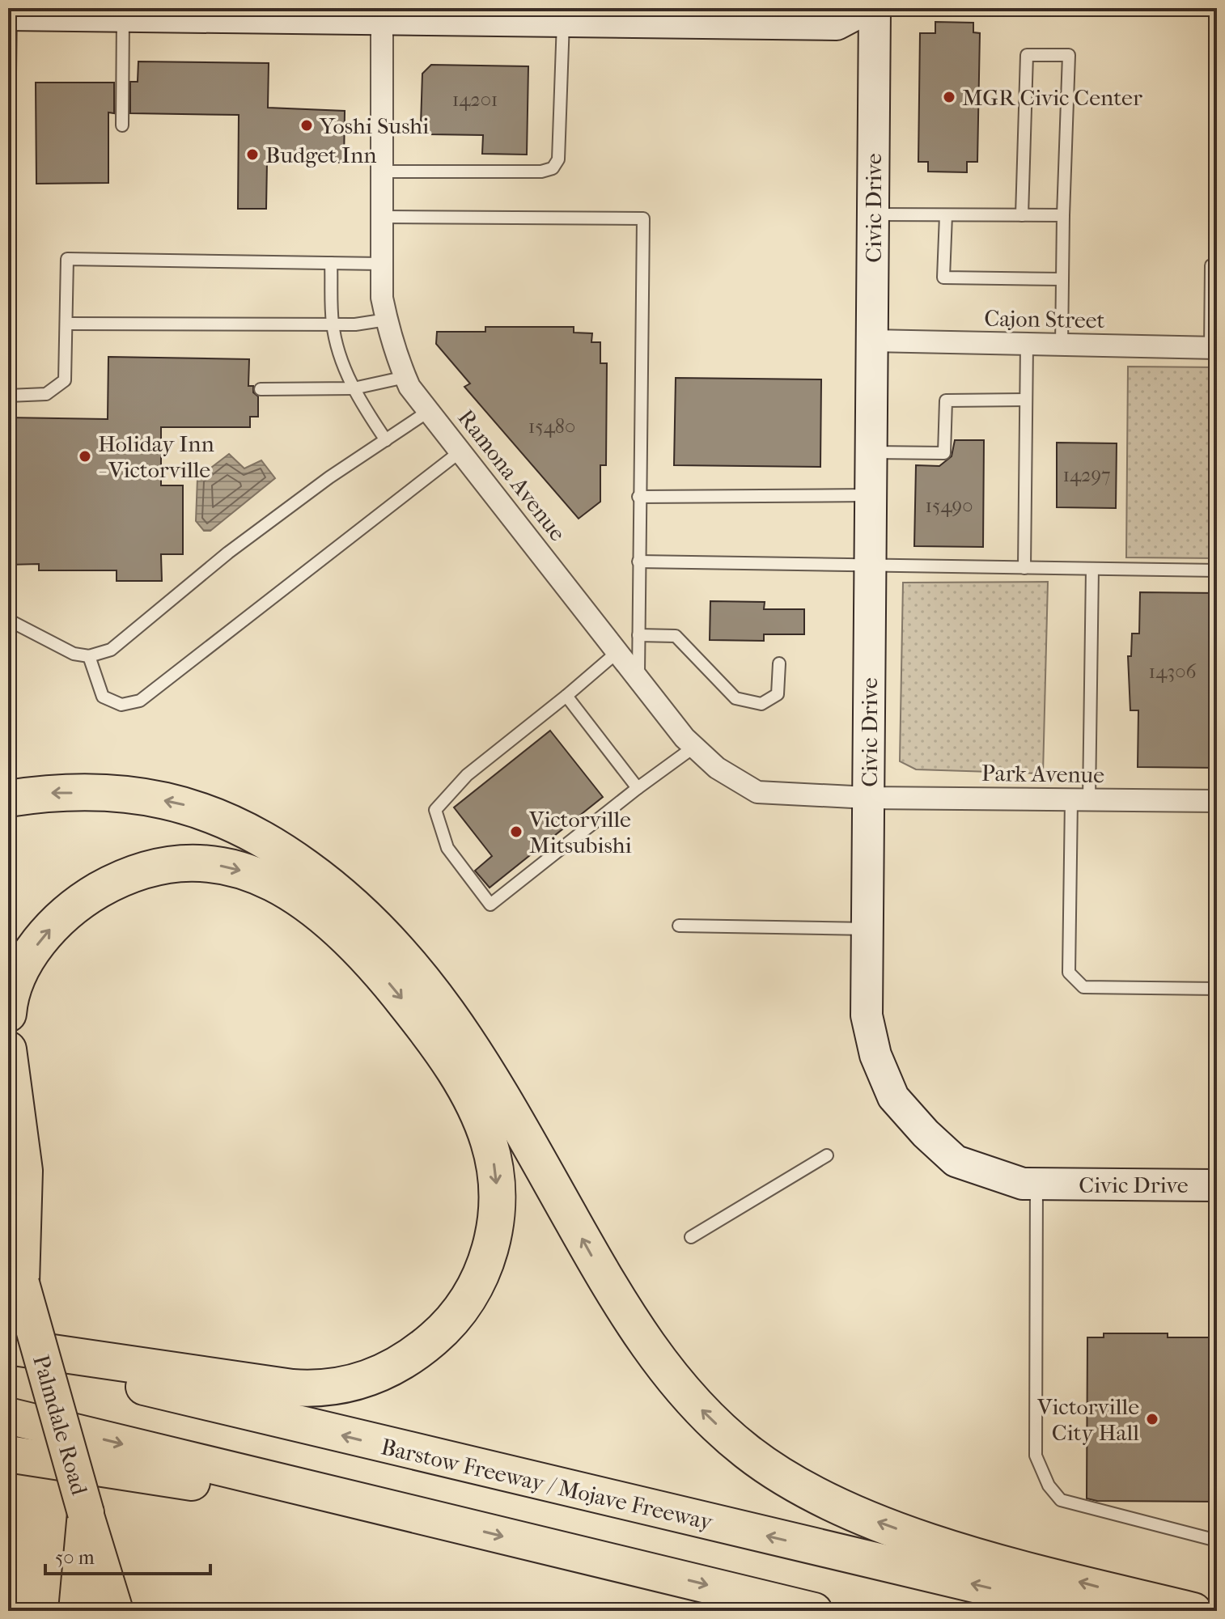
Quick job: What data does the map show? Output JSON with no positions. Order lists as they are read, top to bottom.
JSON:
{
  "streets": {
    "highway": ["Palmdale Road", "Barstow Freeway / Mojave Freeway"],
    "street": [
      "Civic Drive",
      "Cajon Street",
      "Ramona Avenue",
      "Park Avenue"
    ]
  },
  "crossings": [
    ["Civic Drive", "Cajon Street"],
    ["Civic Drive", "Ramona Avenue"],
    ["Civic Drive", "Park Avenue"],
    ["Ramona Avenue", "Park Avenue"]
  ],
  "places": [
    "MGR Civic Center",
    "Yoshi Sushi",
    "Budget Inn",
    "Holiday Inn - Victorville",
    "Victorville Mitsubishi",
    "Victorville City Hall"
  ],
  "house_numbers": [
    "14201",
    "15480",
    "14297",
    "15490",
    "14306"
  ],
  "scale_bar": "50 m"
}
